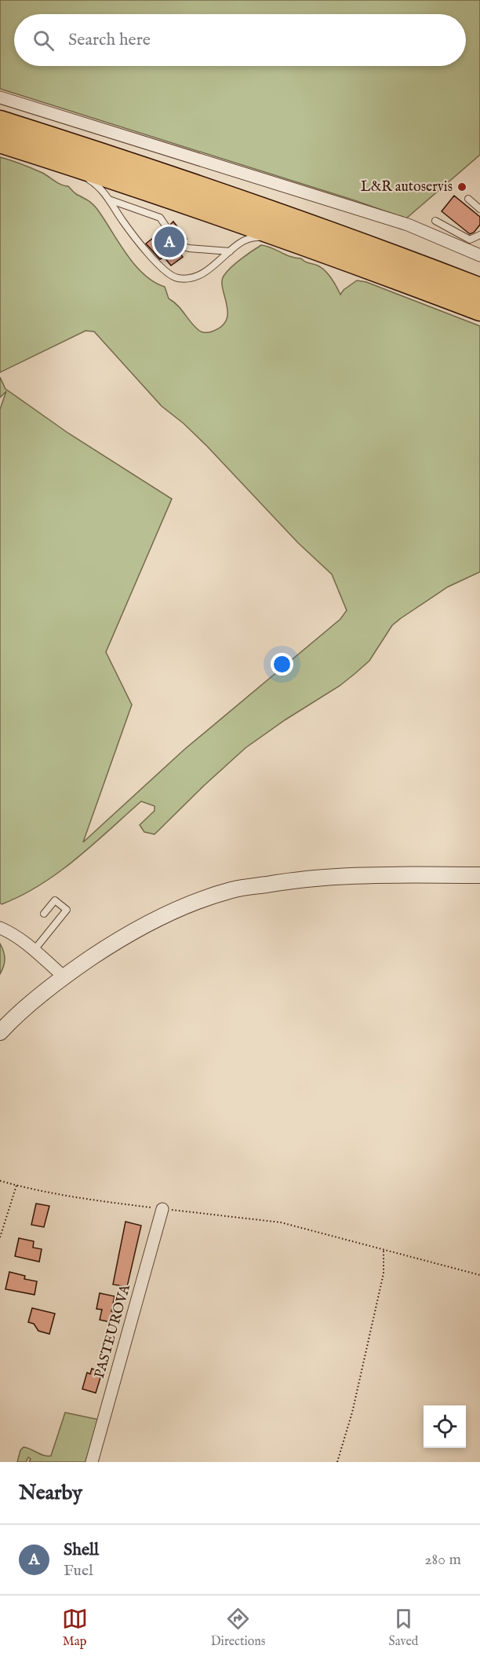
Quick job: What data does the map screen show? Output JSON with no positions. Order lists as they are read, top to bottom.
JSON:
{
  "streets": {
    "street": ["PASTEUROVA"]
  },
  "places": ["L&R autoservis"],
  "page": {
    "search": "Search here",
    "pins": "A",
    "heading": "Nearby",
    "list": [
      {
        "mark": "A",
        "name": "Shell",
        "note": "Fuel",
        "value": "280 m"
      }
    ],
    "nav": ["Map", "Directions", "Saved"]
  }
}
